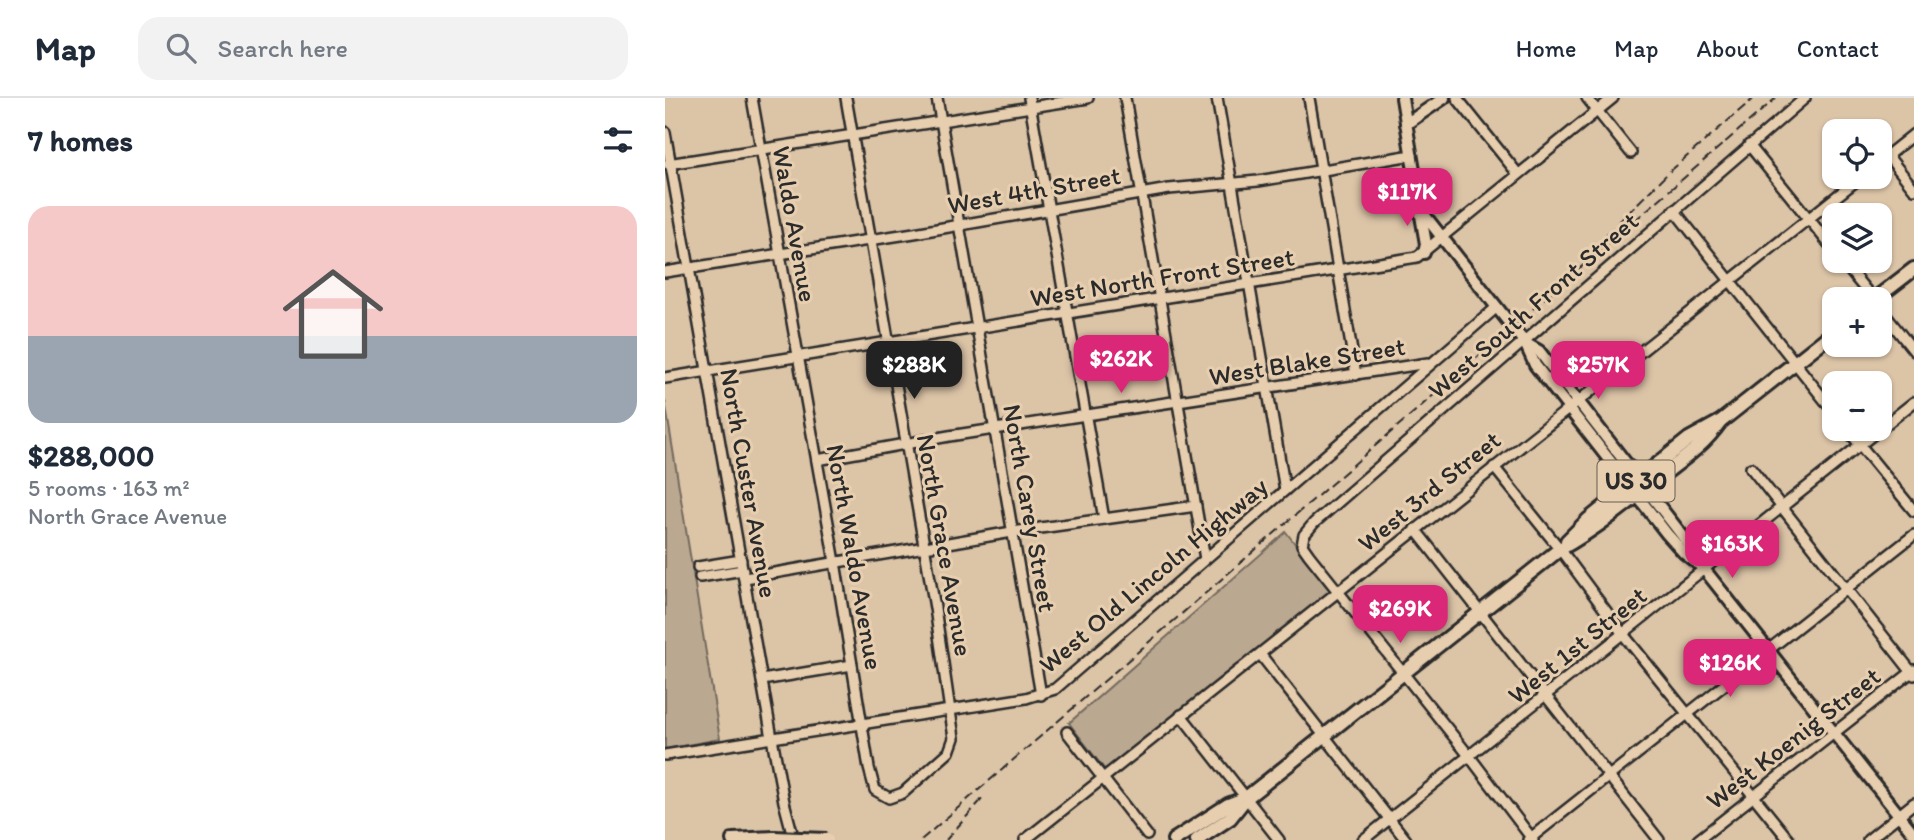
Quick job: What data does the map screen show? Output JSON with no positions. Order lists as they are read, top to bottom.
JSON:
{
  "streets": {
    "highway": ["US 30"],
    "street": [
      "West 4th Street",
      "Waldo Avenue",
      "West North Front Street",
      "West South Front Street",
      "West Blake Street",
      "North Custer Avenue",
      "West 3rd Street",
      "North Carey Street",
      "North Grace Avenue",
      "North Waldo Avenue",
      "West Old Lincoln Highway",
      "West 1st Street",
      "West Koenig Street"
    ]
  },
  "crossings": [
    ["West 4th Street", "Waldo Avenue"],
    ["West 4th Street", "North Custer Avenue"],
    ["West 4th Street", "North Carey Street"],
    ["West 4th Street", "North Grace Avenue"],
    ["Waldo Avenue", "West North Front Street"],
    ["Waldo Avenue", "North Waldo Avenue"],
    ["West North Front Street", "North Custer Avenue"],
    ["West North Front Street", "North Carey Street"],
    ["West North Front Street", "North Grace Avenue"],
    ["West North Front Street", "North Waldo Avenue"],
    ["West South Front Street", "West 3rd Street"],
    ["West Blake Street", "North Carey Street"],
    ["West Blake Street", "North Grace Avenue"],
    ["West Blake Street", "North Waldo Avenue"],
    ["West Blake Street", "West Old Lincoln Highway"],
    ["North Custer Avenue", "West Old Lincoln Highway"],
    ["North Carey Street", "West Old Lincoln Highway"],
    ["North Grace Avenue", "North Waldo Avenue"],
    ["North Grace Avenue", "West Old Lincoln Highway"],
    ["North Waldo Avenue", "West Old Lincoln Highway"]
  ],
  "page": {
    "header": "Map",
    "search": "Search here",
    "nav": [
      "Home",
      "Map",
      "About",
      "Contact"
    ],
    "heading": "7 homes",
    "map_buttons": ["+", "−"],
    "price": [
      "$117K",
      "$262K",
      "$288K",
      "$257K",
      "$163K",
      "$269K",
      "$126K"
    ],
    "list": [
      {
        "name": "$288,000",
        "note": "5 rooms · 163 m² · North Grace Avenue"
      }
    ]
  }
}
